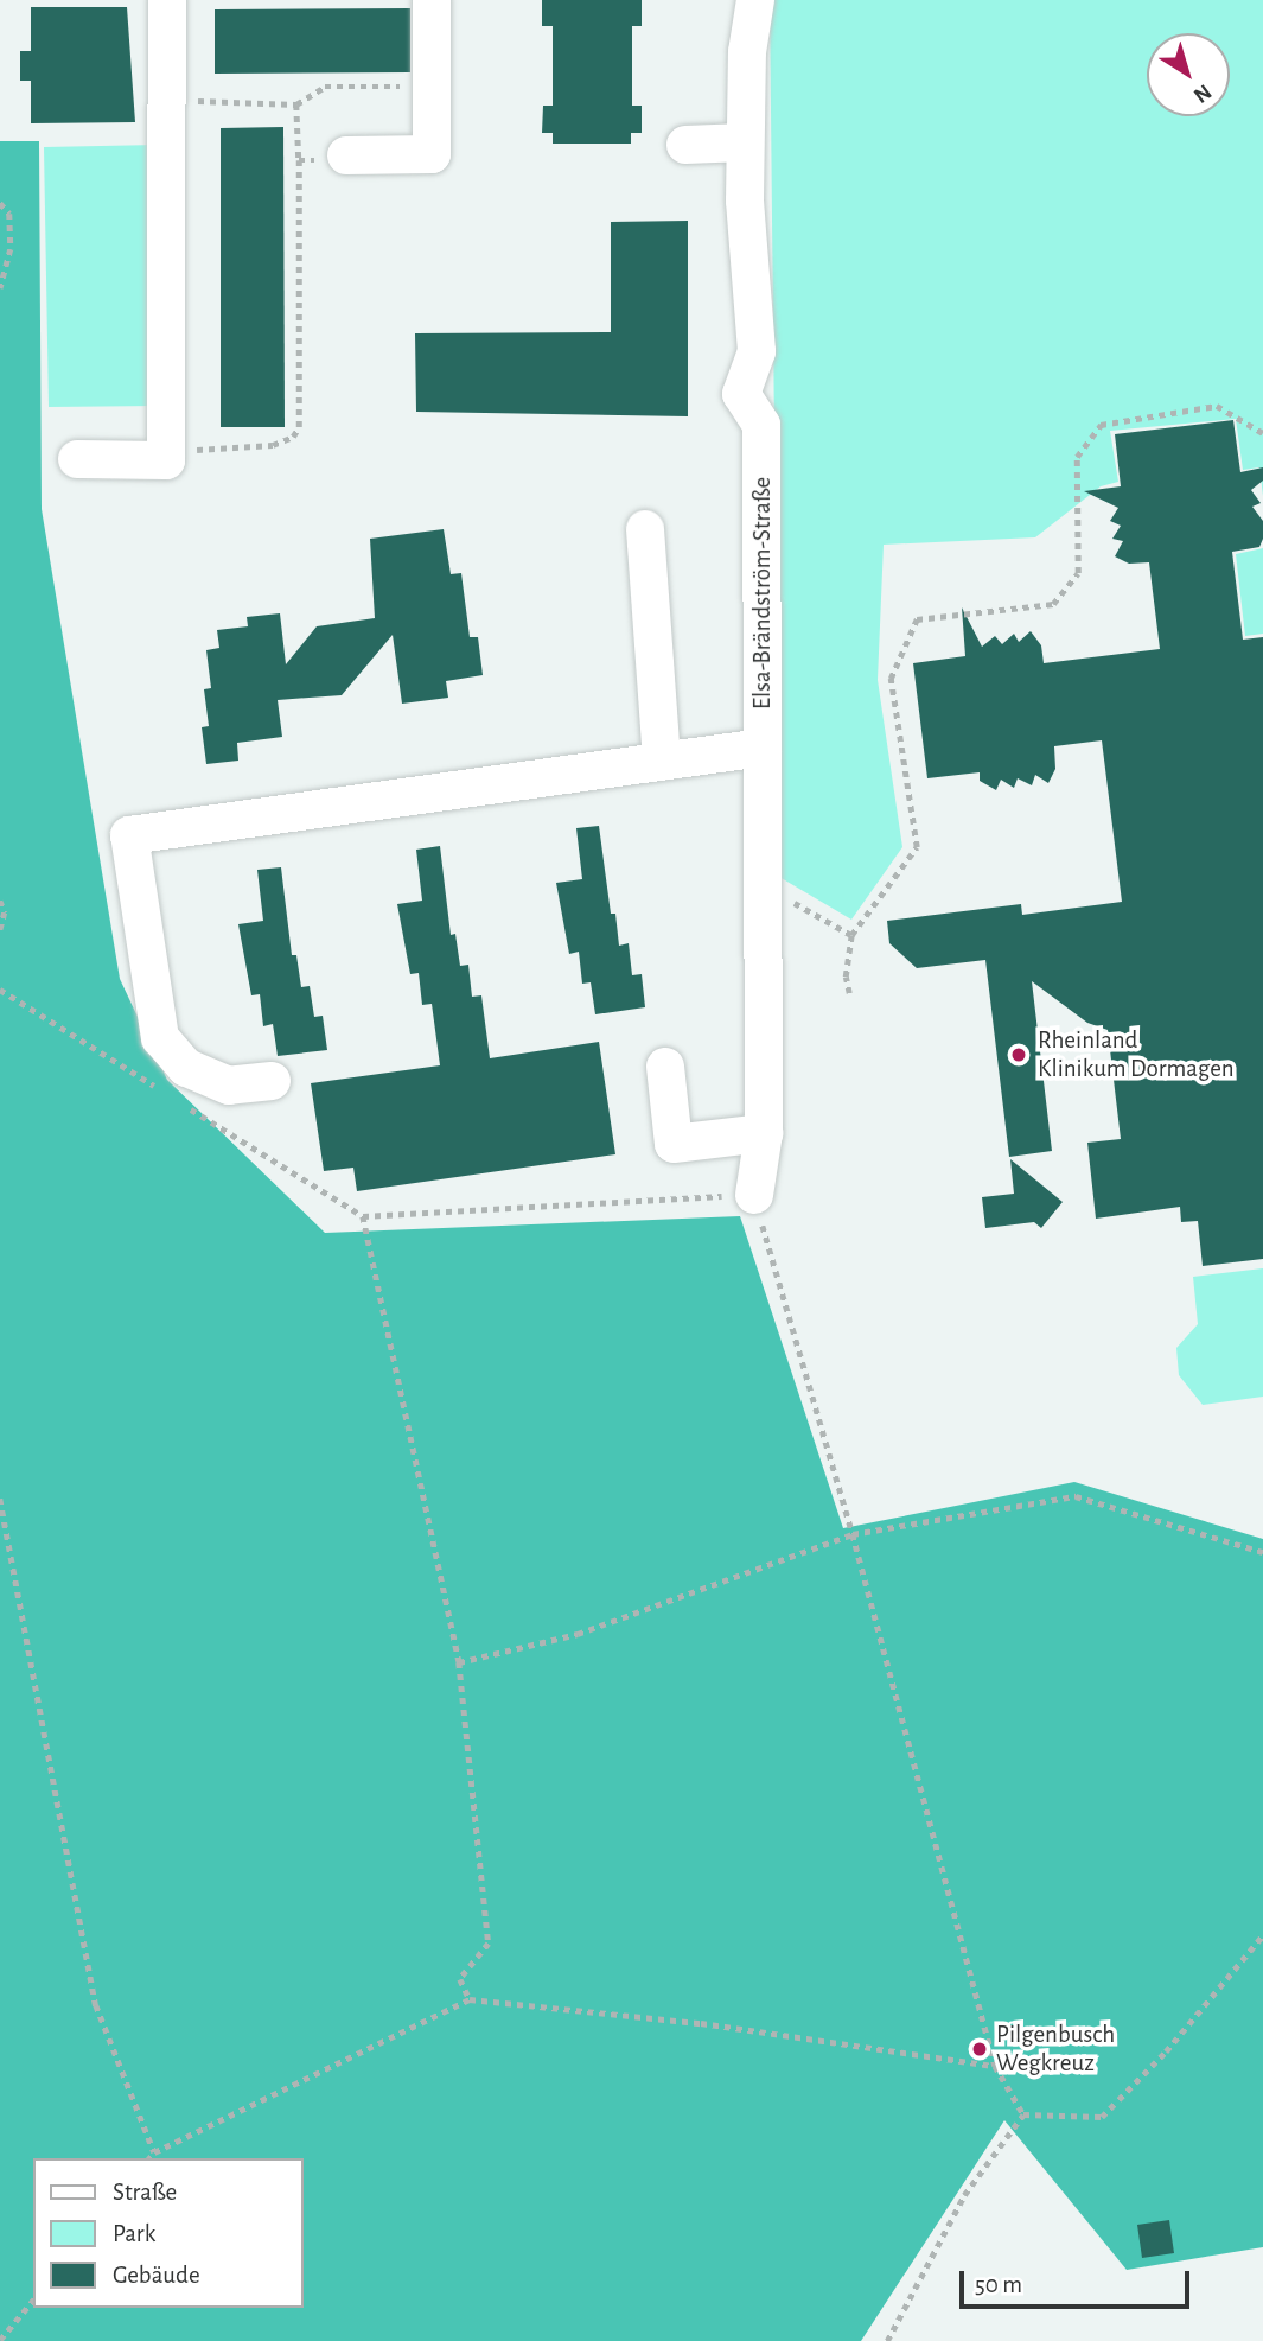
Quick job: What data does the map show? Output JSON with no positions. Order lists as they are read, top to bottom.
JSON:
{
  "streets": {
    "street": ["Elsa-Brändström-Straße"]
  },
  "places": ["Rheinland Klinikum Dormagen", "Pilgenbusch Wegkreuz"],
  "legend": ["Straße", "Park", "Gebäude"],
  "scale_bar": "50 m",
  "north": "bottom right"
}
